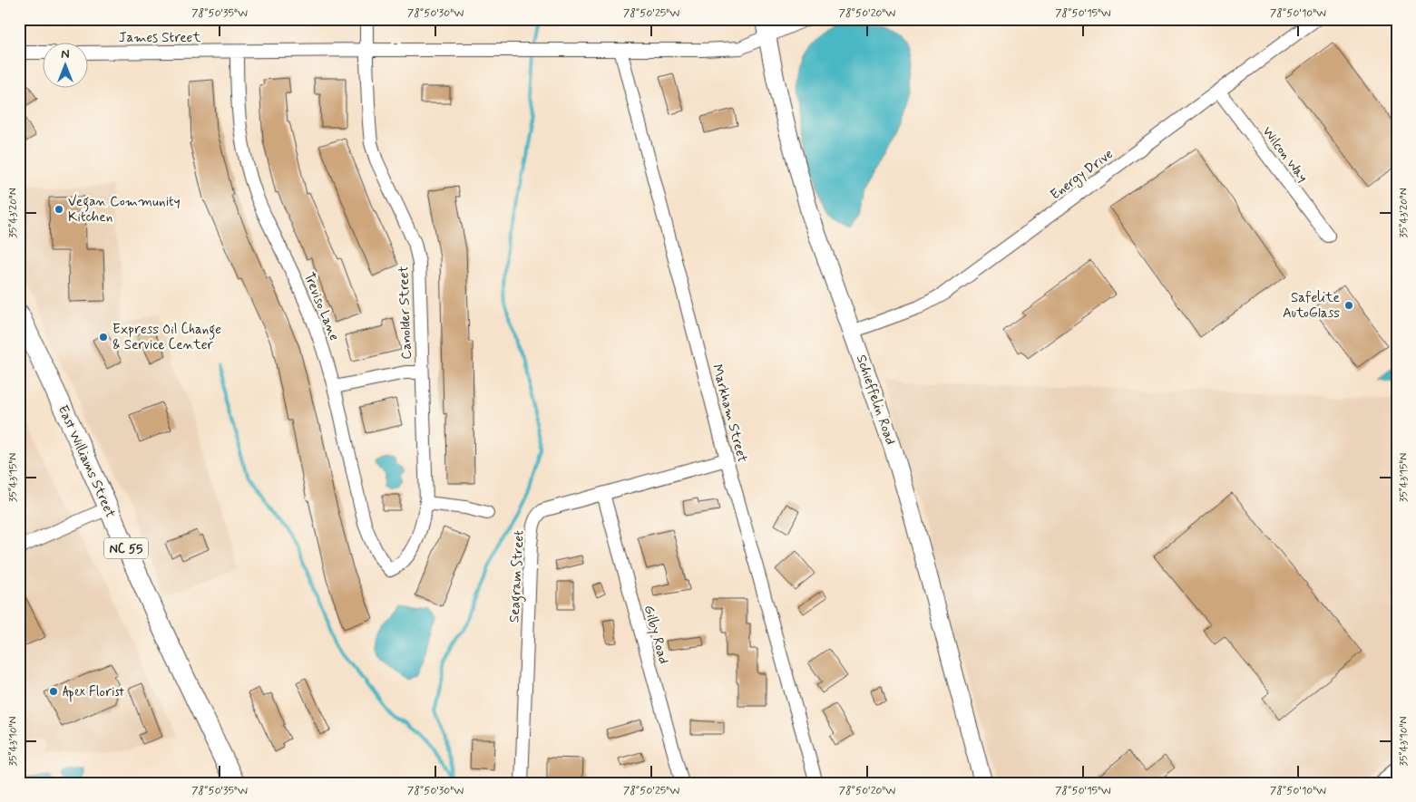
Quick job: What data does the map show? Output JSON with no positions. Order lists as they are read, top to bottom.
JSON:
{
  "streets": {
    "main road": ["East Williams Street", "NC 55"],
    "street": [
      "James Street",
      "Wilcon Way",
      "Energy Drive",
      "Treviso Lane",
      "Canolder Street",
      "Schieffelin Road",
      "Markham Street",
      "Seagram Street",
      "Gilby Road"
    ]
  },
  "crossings": [
    ["James Street", "Treviso Lane"],
    ["James Street", "Canolder Street"],
    ["James Street", "Schieffelin Road"],
    ["James Street", "Markham Street"],
    ["Wilcon Way", "Energy Drive"],
    ["Energy Drive", "Schieffelin Road"],
    ["Treviso Lane", "Canolder Street"],
    ["Markham Street", "Seagram Street"],
    ["Seagram Street", "Gilby Road"]
  ],
  "places": [
    "Vegan Community Kitchen",
    "Safelite AutoGlass",
    "Express Oil Change & Service Center",
    "Apex Florist"
  ],
  "north": "top",
  "coordinates": [
    "78°50'35\"W",
    "78°50'30\"W",
    "78°50'25\"W",
    "78°50'20\"W",
    "78°50'15\"W",
    "78°50'10\"W",
    "35°43'20\"N",
    "35°43'15\"N",
    "35°43'10\"N"
  ]
}
